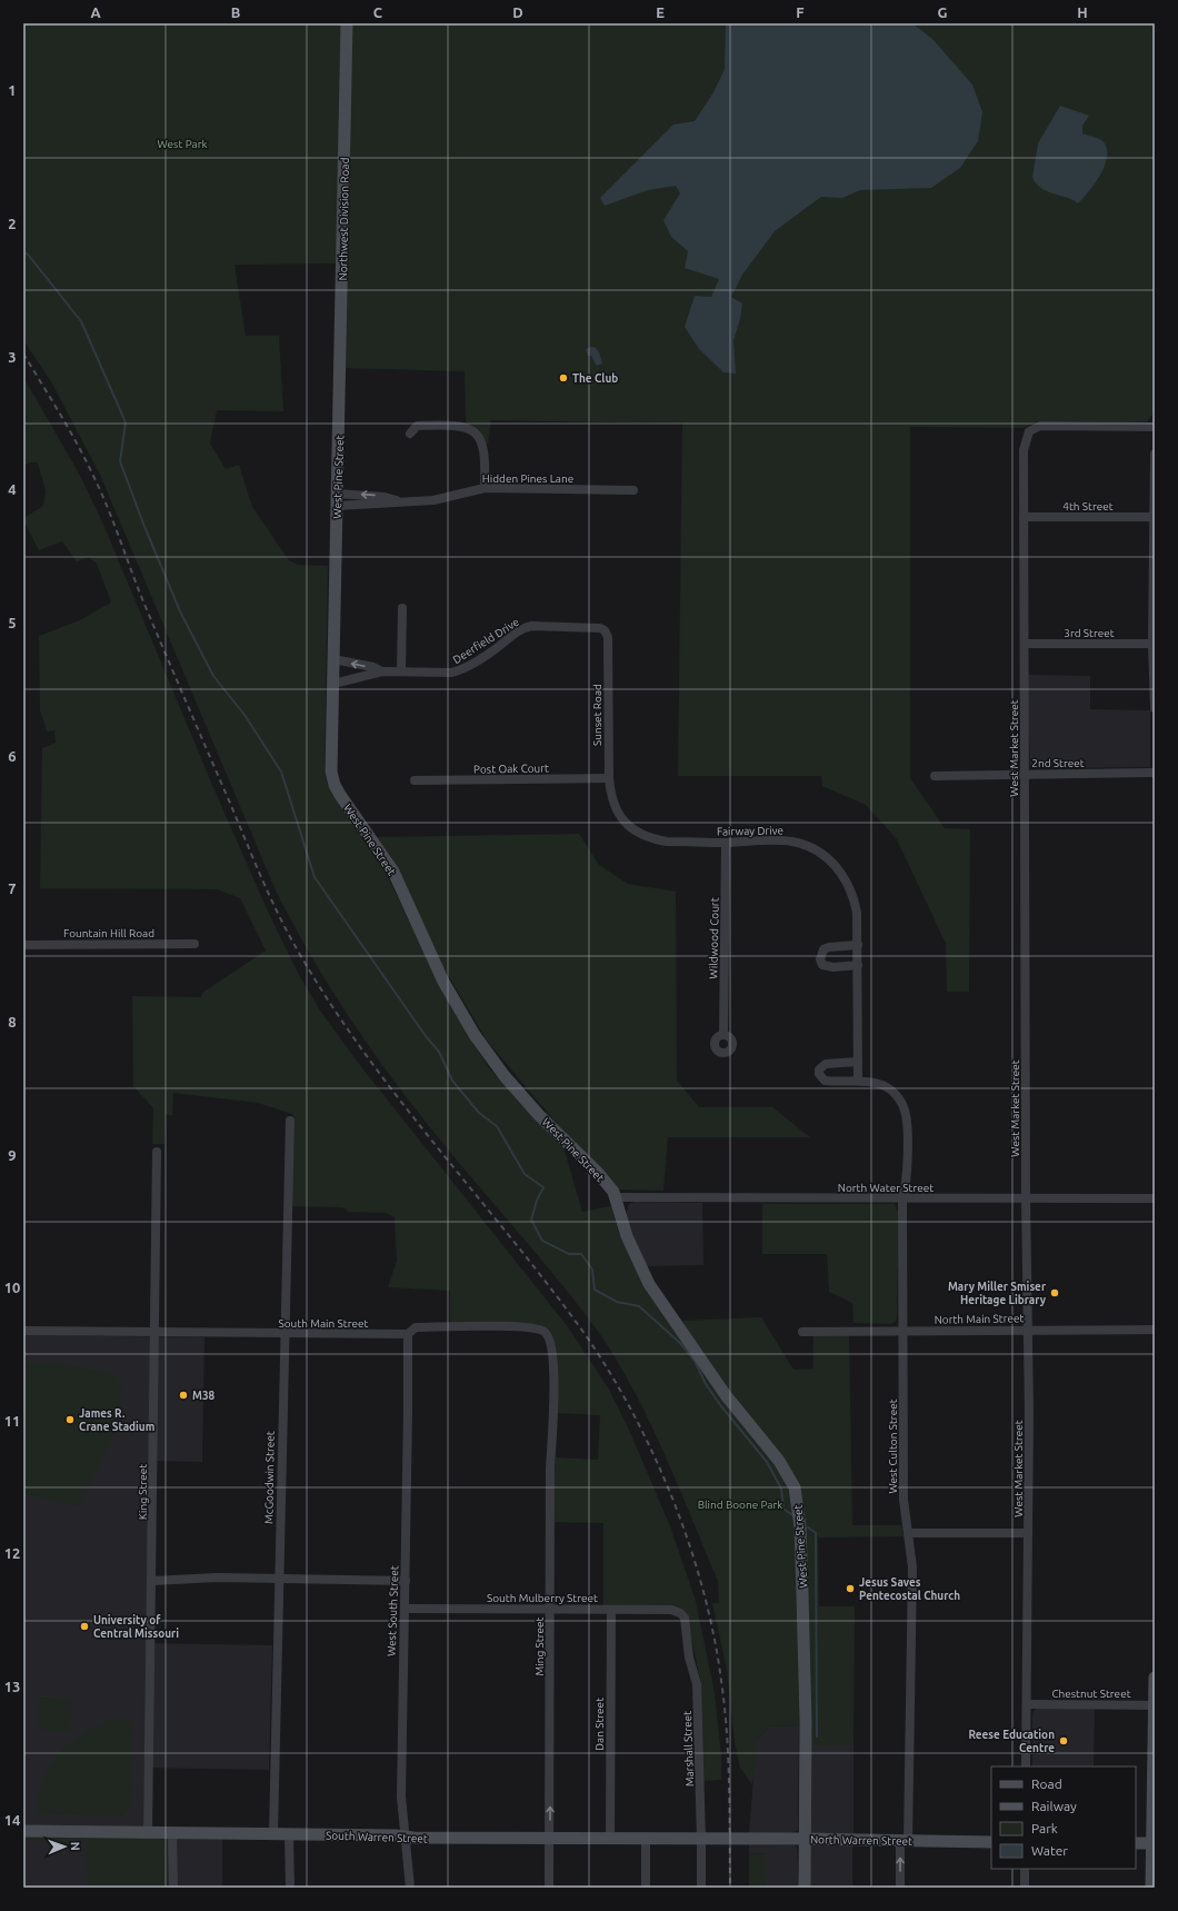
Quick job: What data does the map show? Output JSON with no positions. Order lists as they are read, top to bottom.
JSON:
{
  "streets": {
    "street": [
      "Northwest Division Road",
      "West Pine Street",
      "Hidden Pines Lane",
      "4th Street",
      "3rd Street",
      "Deerfield Drive",
      "Sunset Road",
      "West Market Street",
      "2nd Street",
      "Post Oak Court",
      "Fairway Drive",
      "Fountain Hill Road",
      "Wildwood Court",
      "North Water Street",
      "North Main Street",
      "South Main Street",
      "West Culton Street",
      "McGoodwin Street",
      "King Street",
      "South Mulberry Street",
      "West South Street",
      "Ming Street",
      "Chestnut Street",
      "Dan Street",
      "Marshall Street",
      "South Warren Street",
      "North Warren Street"
    ]
  },
  "crossings": [
    ["Northwest Division Road", "West Pine Street"],
    ["West Pine Street", "Hidden Pines Lane"],
    ["West Pine Street", "Deerfield Drive"],
    ["West Pine Street", "North Water Street"],
    ["West Pine Street", "North Warren Street"],
    ["4th Street", "West Market Street"],
    ["3rd Street", "West Market Street"],
    ["Deerfield Drive", "Sunset Road"],
    ["Sunset Road", "Post Oak Court"],
    ["Sunset Road", "Fairway Drive"],
    ["West Market Street", "2nd Street"],
    ["West Market Street", "North Water Street"],
    ["West Market Street", "North Main Street"],
    ["West Market Street", "Chestnut Street"],
    ["Post Oak Court", "Fairway Drive"],
    ["Fairway Drive", "Wildwood Court"],
    ["Fairway Drive", "West Culton Street"],
    ["North Water Street", "West Culton Street"],
    ["North Main Street", "West Culton Street"],
    ["South Main Street", "McGoodwin Street"],
    ["South Main Street", "King Street"],
    ["South Main Street", "West South Street"],
    ["South Main Street", "Ming Street"],
    ["West Culton Street", "North Warren Street"],
    ["McGoodwin Street", "South Warren Street"],
    ["King Street", "South Warren Street"],
    ["South Mulberry Street", "West South Street"],
    ["South Mulberry Street", "Ming Street"],
    ["South Mulberry Street", "Dan Street"],
    ["South Mulberry Street", "Marshall Street"],
    ["West South Street", "South Warren Street"],
    ["Ming Street", "South Warren Street"],
    ["Dan Street", "South Warren Street"],
    ["Marshall Street", "South Warren Street"],
    ["South Warren Street", "North Warren Street"]
  ],
  "one_way": ["Ming Street"],
  "parks": ["West Park", "Blind Boone Park"],
  "places": [
    "The Club",
    "Mary Miller Smiser Heritage Library",
    "M38",
    "James R. Crane Stadium",
    "Jesus Saves Pentecostal Church",
    "University of Central Missouri",
    "Reese Education Centre"
  ],
  "legend": [
    "Road",
    "Railway",
    "Park",
    "Water"
  ],
  "north": "right",
  "grid": {
    "columns": [
      "A",
      "B",
      "C",
      "D",
      "E",
      "F",
      "G",
      "H"
    ],
    "rows": [
      "1",
      "2",
      "3",
      "4",
      "5",
      "6",
      "7",
      "8",
      "9",
      "10",
      "11",
      "12",
      "13",
      "14"
    ]
  }
}
